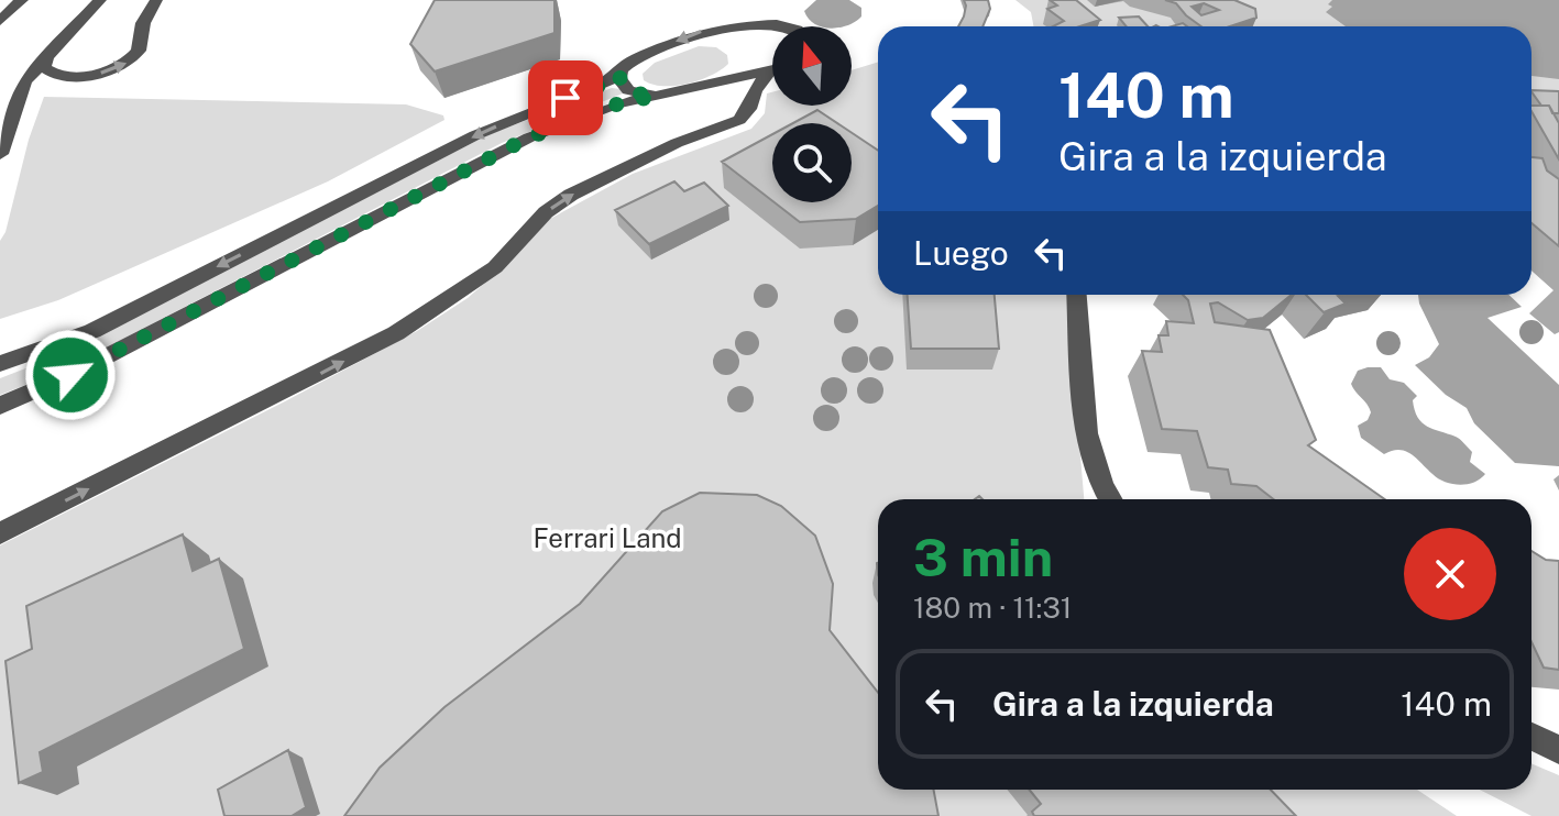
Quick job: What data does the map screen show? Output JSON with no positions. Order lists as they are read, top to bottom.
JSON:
{
  "parks": ["Ferrari Land"],
  "north": "top",
  "page": {
    "turn": ["140 m", "Gira a la izquierda"],
    "then": "Luego",
    "heading": ["3 min", "180 m · 11:31"],
    "list": [
      {
        "name": "Gira a la izquierda",
        "value": "140 m"
      }
    ]
  }
}
